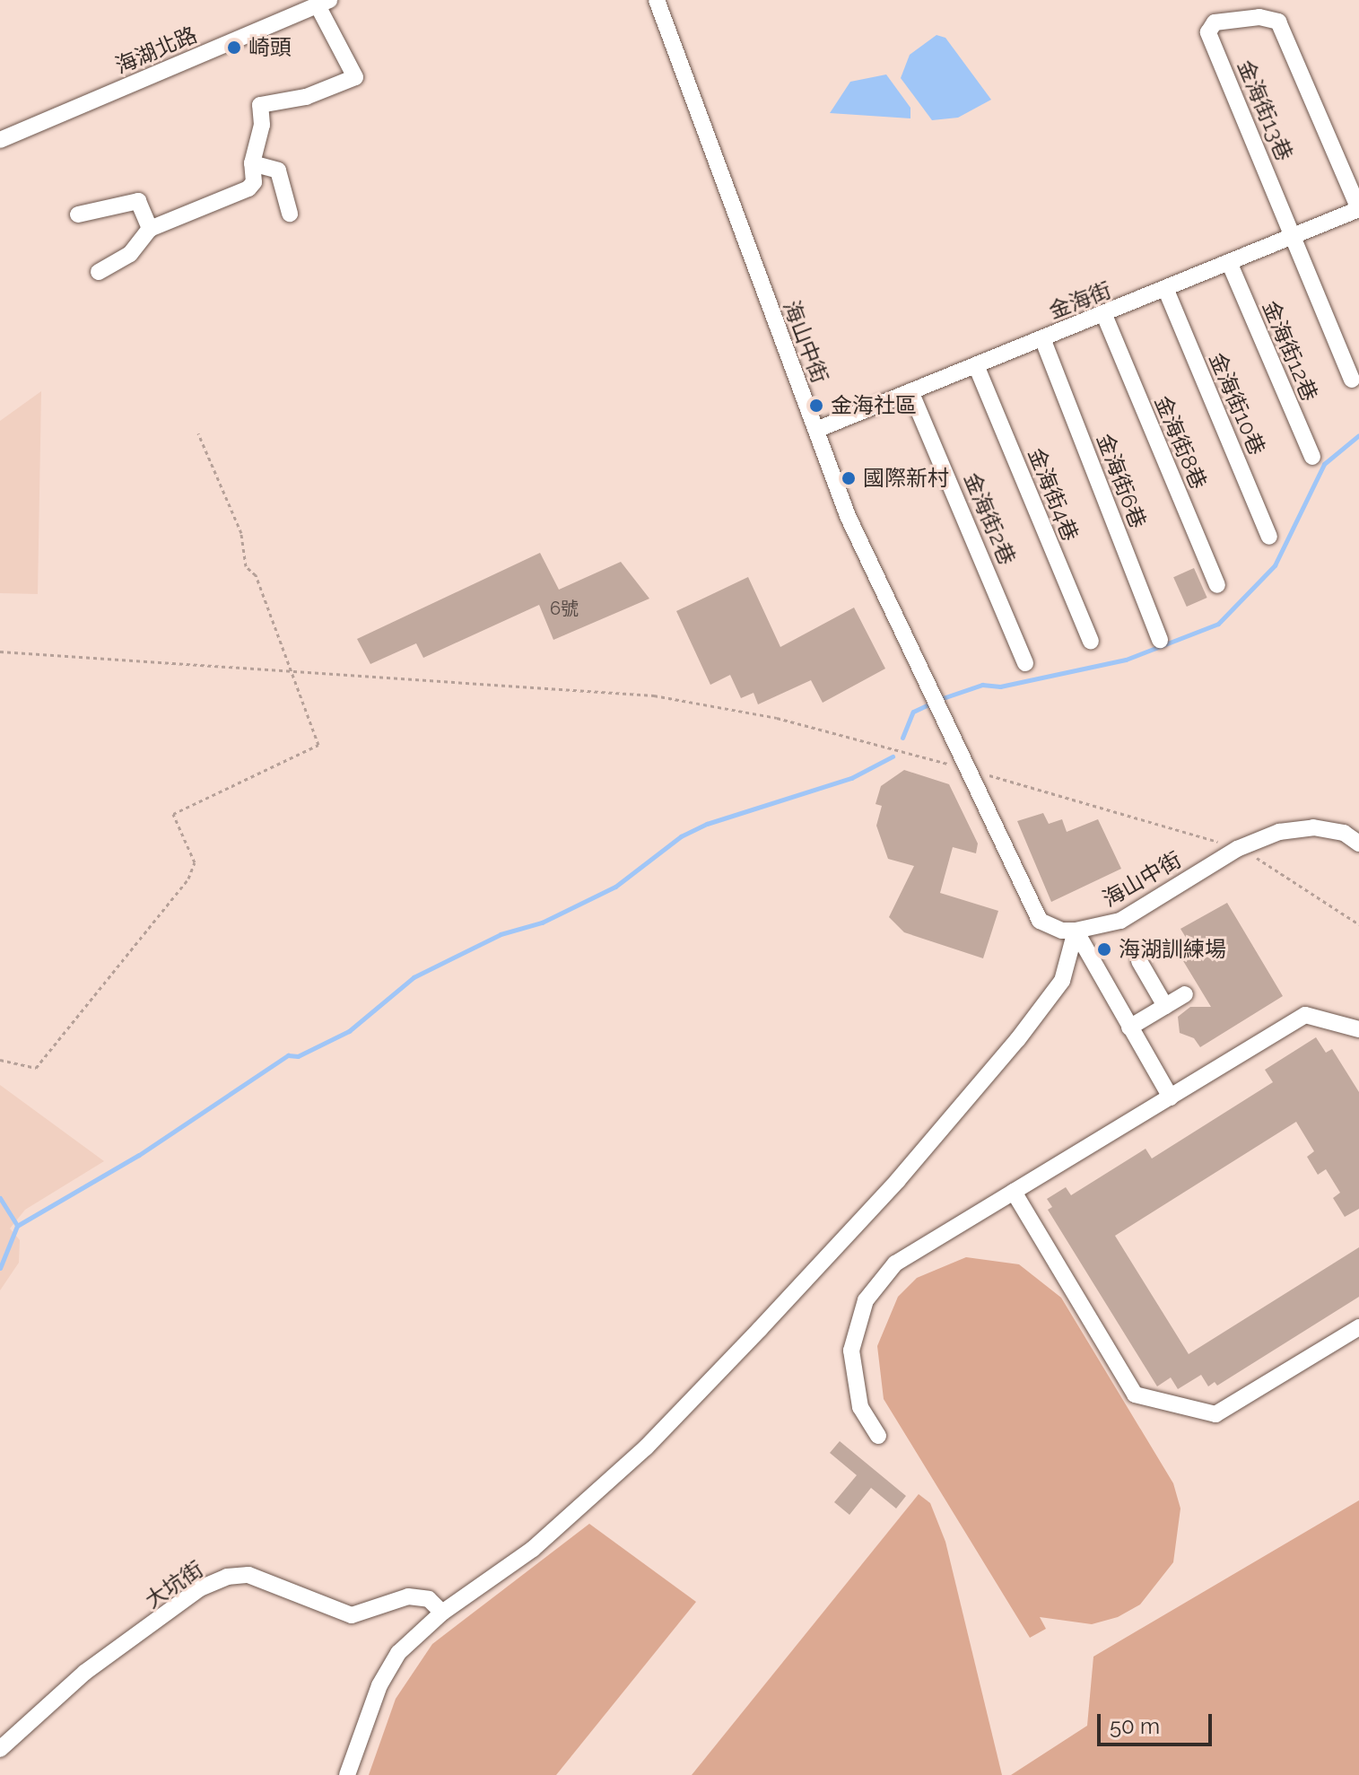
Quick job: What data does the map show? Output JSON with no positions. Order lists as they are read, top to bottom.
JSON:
{
  "streets": {
    "street": [
      "海湖北路",
      "金海街13巷",
      "金海街",
      "海山中街",
      "金海街12巷",
      "金海街10巷",
      "金海街8巷",
      "金海街6巷",
      "金海街4巷",
      "金海街2巷",
      "大坑街"
    ]
  },
  "crossings": [
    ["金海街13巷", "金海街"],
    ["金海街", "海山中街"],
    ["金海街", "金海街12巷"],
    ["金海街", "金海街10巷"],
    ["金海街", "金海街8巷"],
    ["金海街", "金海街6巷"],
    ["金海街", "金海街4巷"],
    ["金海街", "金海街2巷"]
  ],
  "places": [
    "崎頭",
    "金海社區",
    "國際新村",
    "海湖訓練場"
  ],
  "house_numbers": ["6號"],
  "scale_bar": "50 m"
}
